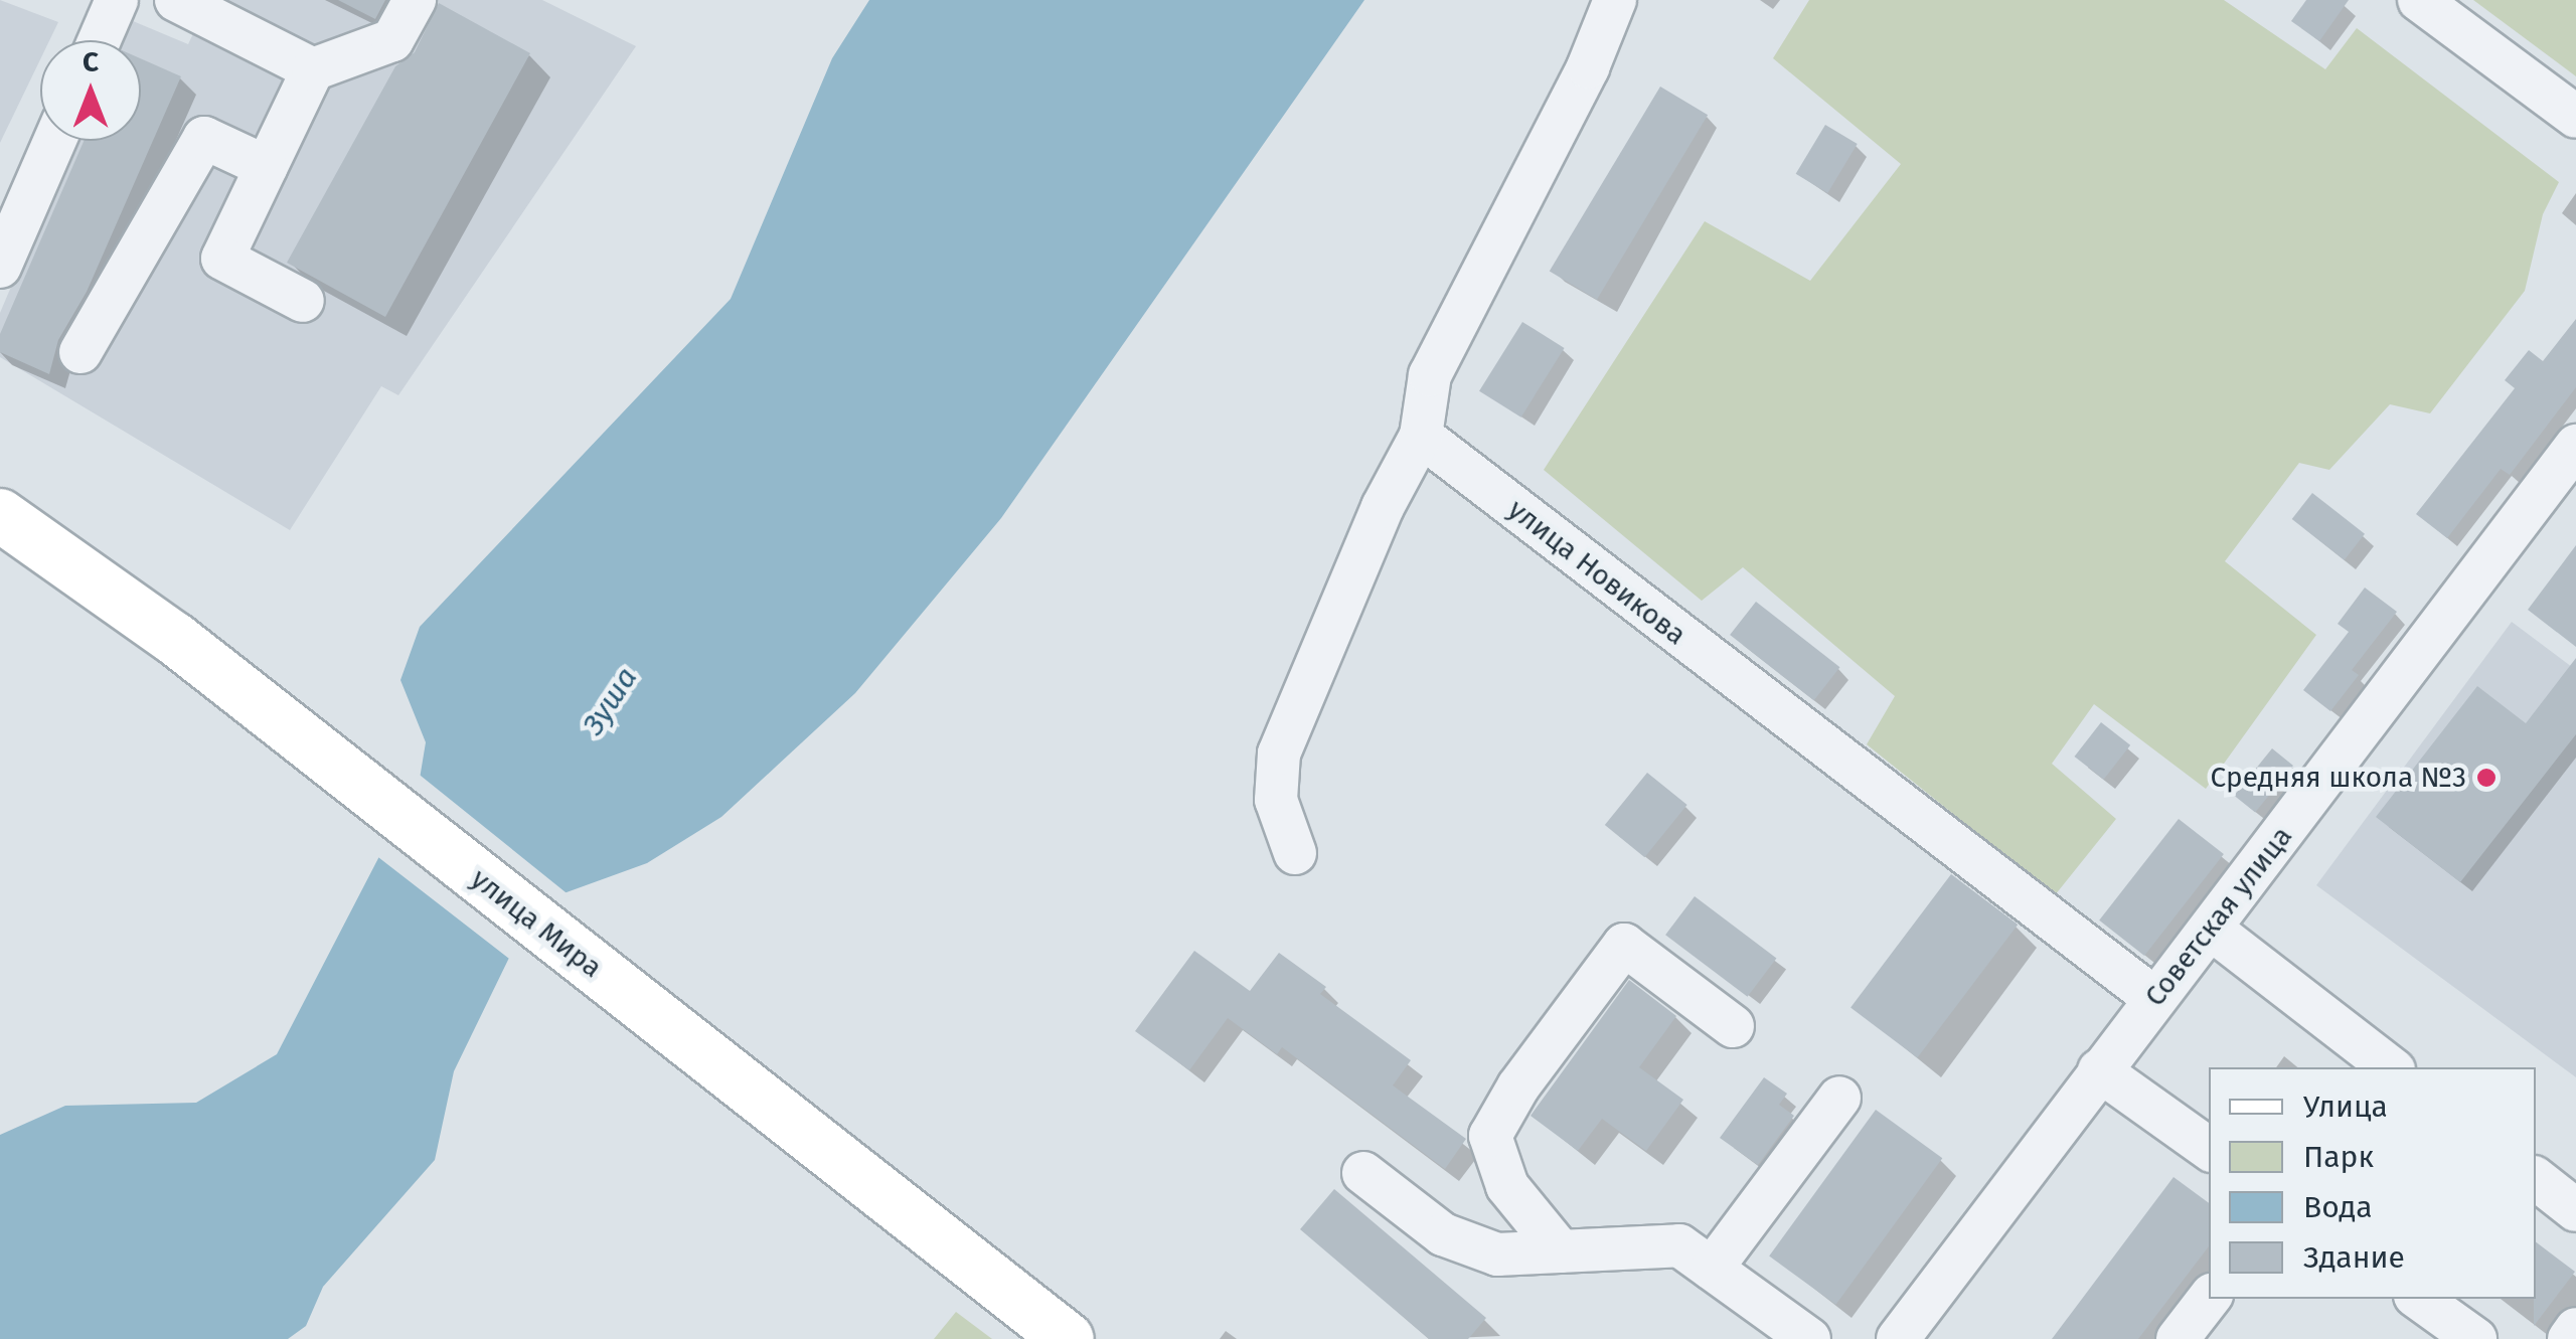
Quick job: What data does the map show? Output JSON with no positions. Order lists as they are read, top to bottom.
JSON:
{
  "streets": {
    "main road": ["улица Мира"],
    "street": ["улица Новикова", "Советская улица"]
  },
  "crossings": [
    ["улица Новикова", "Советская улица"]
  ],
  "water": ["Зуша"],
  "places": ["Средняя школа №3"],
  "legend": [
    "Улица",
    "Парк",
    "Вода",
    "Здание"
  ],
  "north": "top"
}
